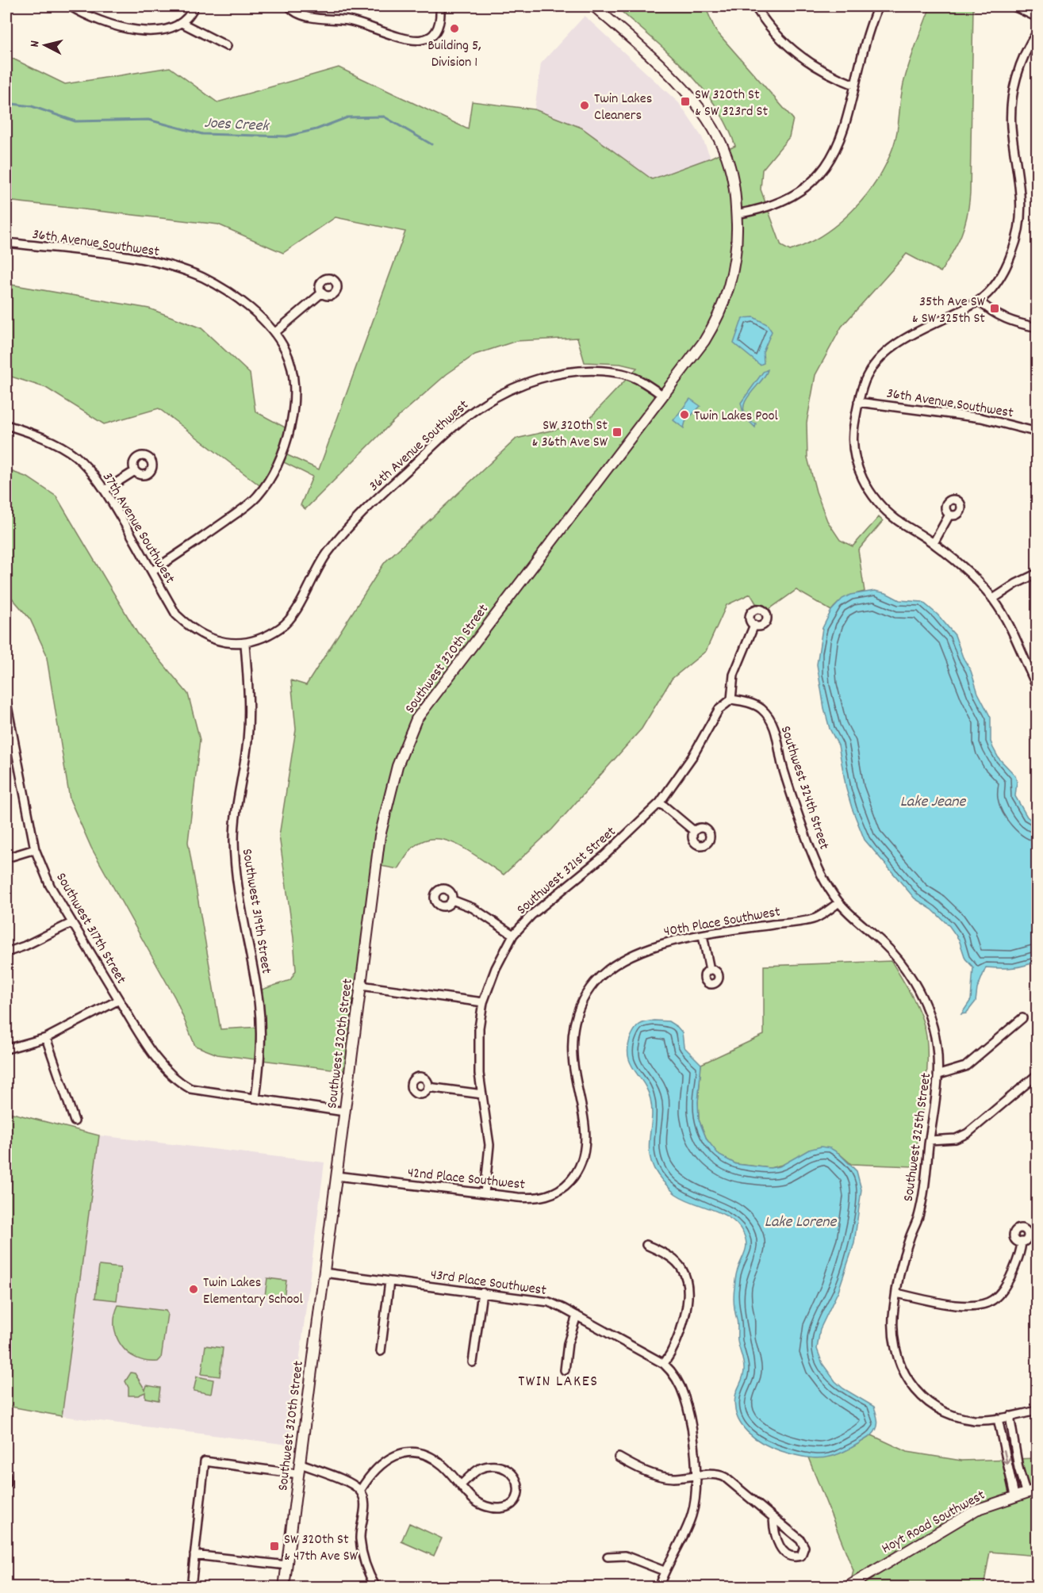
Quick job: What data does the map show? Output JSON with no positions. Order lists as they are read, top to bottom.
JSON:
{
  "streets": {
    "main road": ["Southwest 320th Street", "Hoyt Road Southwest"],
    "street": [
      "36th Avenue Southwest",
      "37th Avenue Southwest",
      "Southwest 324th Street",
      "Southwest 321st Street",
      "Southwest 319th Street",
      "40th Place Southwest",
      "Southwest 317th Street",
      "Southwest 325th Street",
      "42nd Place Southwest",
      "43rd Place Southwest"
    ]
  },
  "crossings": [
    ["36th Avenue Southwest", "37th Avenue Southwest"],
    ["36th Avenue Southwest", "Southwest 320th Street"],
    ["36th Avenue Southwest", "Southwest 319th Street"],
    ["37th Avenue Southwest", "Southwest 319th Street"],
    ["Southwest 320th Street", "Southwest 317th Street"],
    ["Southwest 320th Street", "42nd Place Southwest"],
    ["Southwest 320th Street", "43rd Place Southwest"],
    ["Southwest 324th Street", "Southwest 321st Street"],
    ["Southwest 324th Street", "40th Place Southwest"],
    ["Southwest 324th Street", "Southwest 325th Street"],
    ["Southwest 321st Street", "42nd Place Southwest"],
    ["Southwest 319th Street", "Southwest 317th Street"],
    ["40th Place Southwest", "Southwest 325th Street"],
    ["40th Place Southwest", "42nd Place Southwest"]
  ],
  "districts": ["TWIN LAKES"],
  "water": ["Joes Creek", "Lake Jeane", "Lake Lorene"],
  "places": {
    "other": [
      "Building 5, Division 1",
      "Twin Lakes Cleaners",
      "Twin Lakes Pool",
      "Twin Lakes Elementary School"
    ],
    "transit": [
      "SW 320th St & SW 323rd St",
      "35th Ave SW & SW 325th St",
      "SW 320th St & 36th Ave SW",
      "SW 320th St & 47th Ave SW"
    ]
  },
  "north": "left"
}
